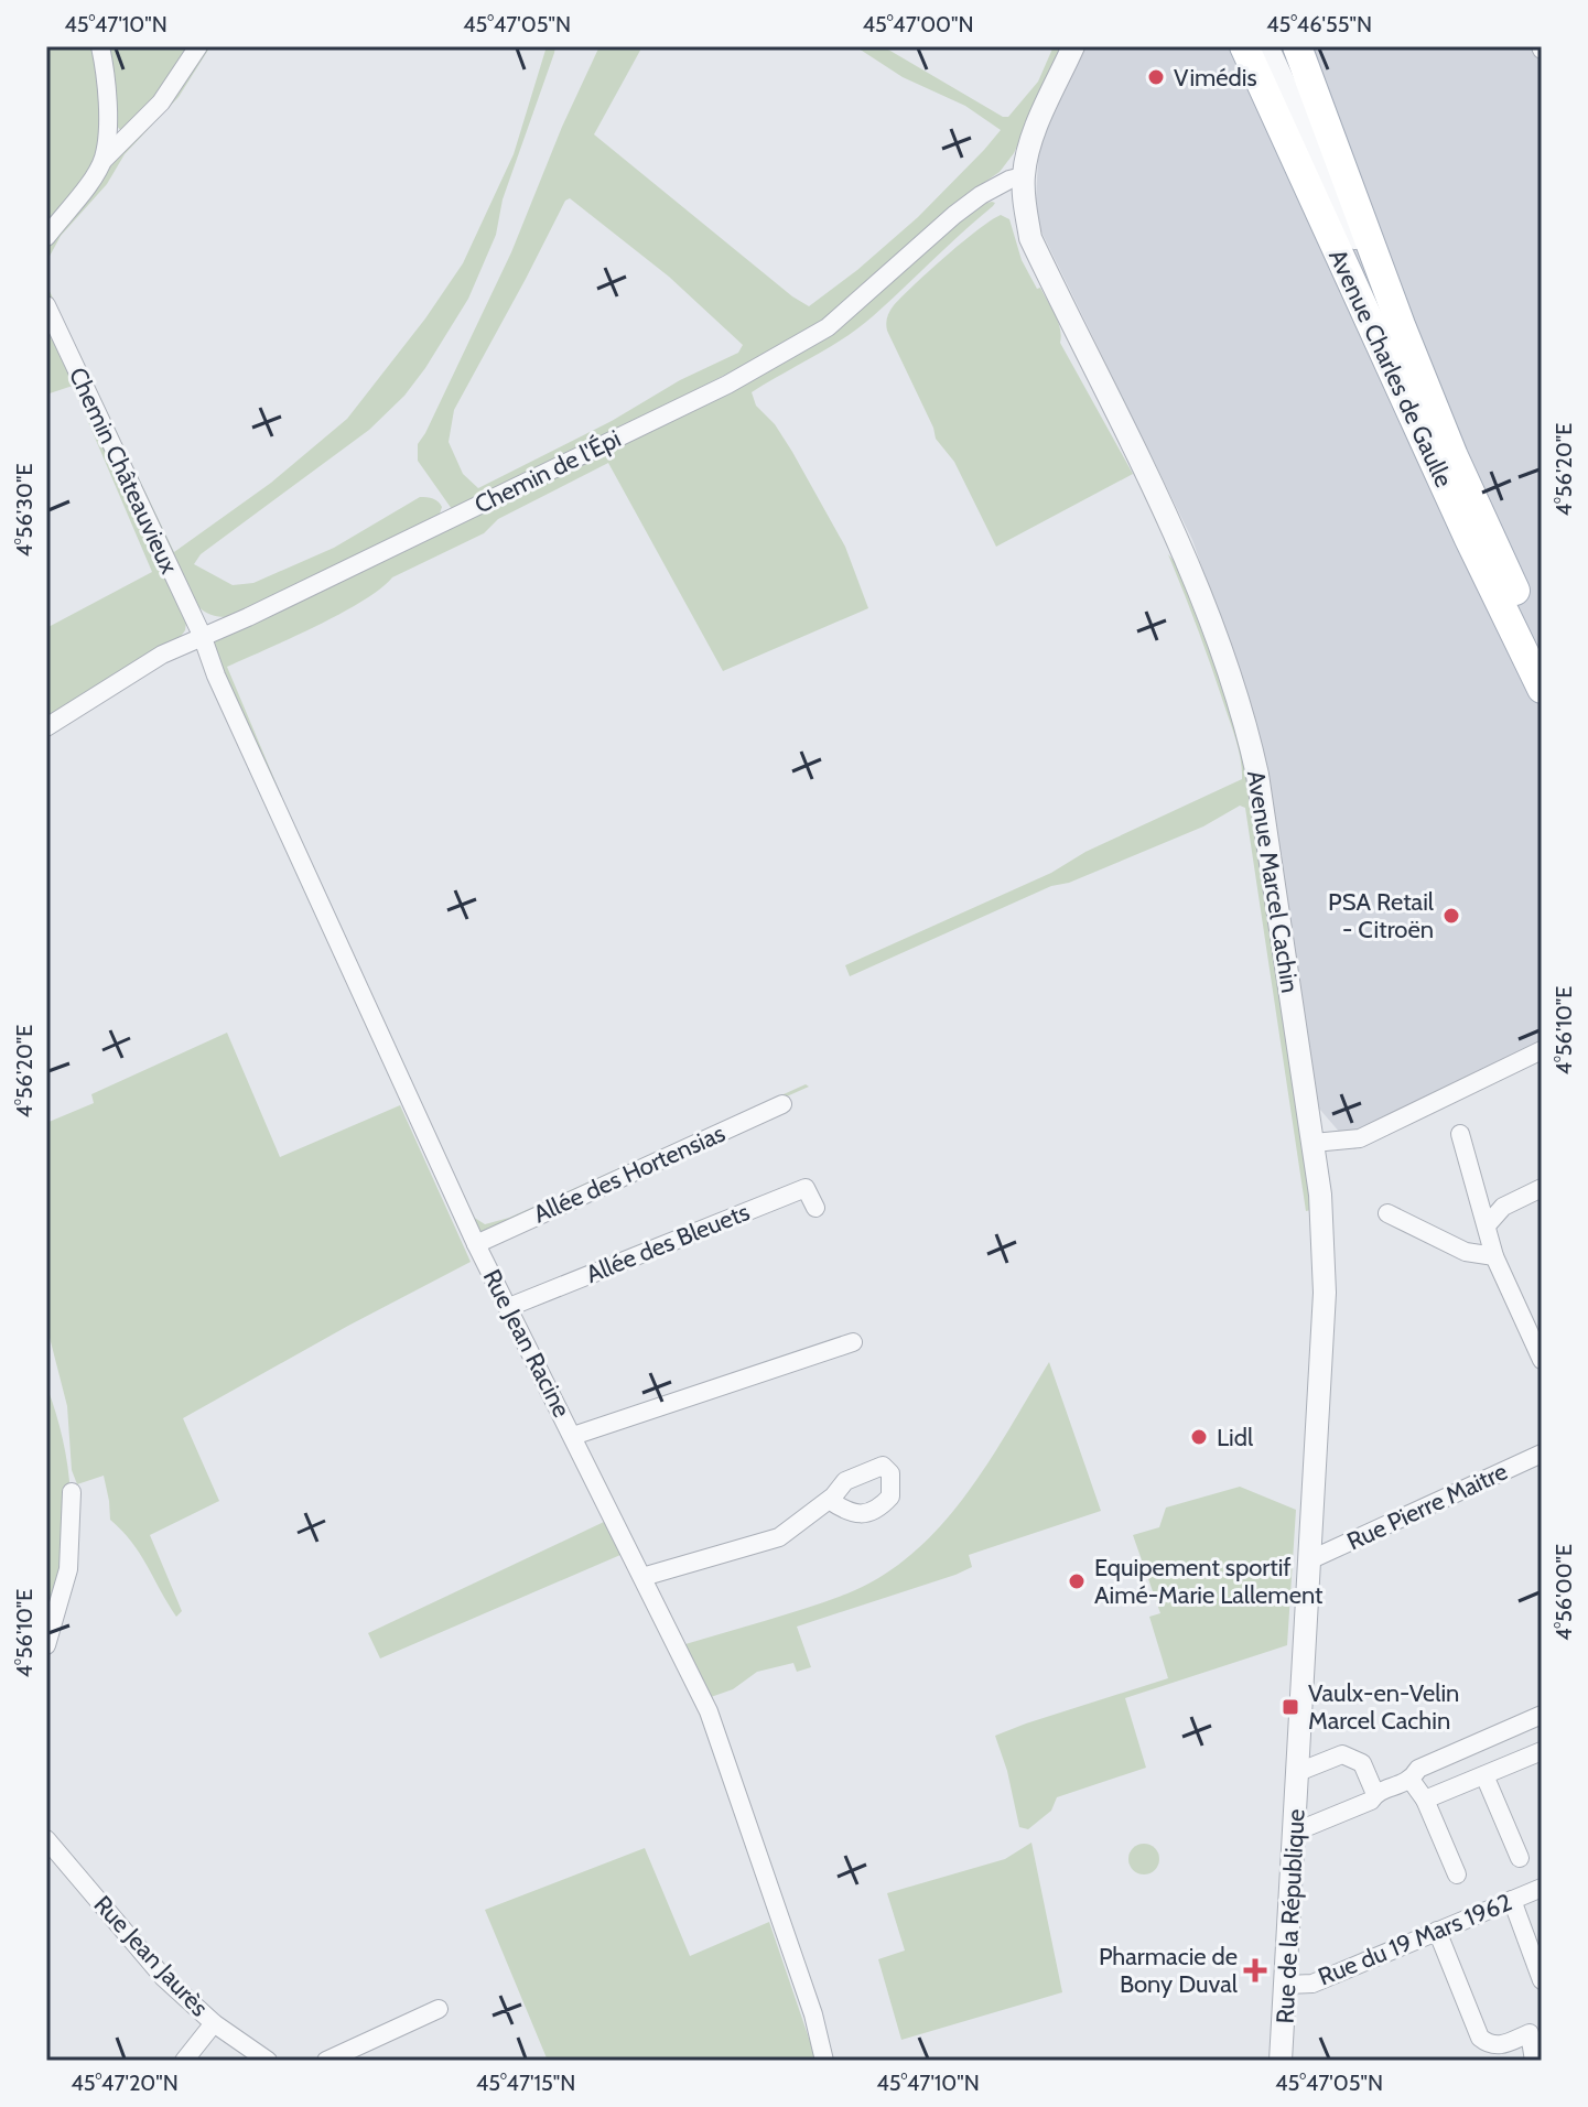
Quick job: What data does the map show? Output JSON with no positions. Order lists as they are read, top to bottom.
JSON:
{
  "streets": {
    "main road": ["Avenue Charles de Gaulle"],
    "street": [
      "Chemin Châteauvieux",
      "Chemin de l'Épi",
      "Avenue Marcel Cachin",
      "Allée des Hortensias",
      "Allée des Bleuets",
      "Rue Jean Racine",
      "Rue Pierre Maitre",
      "Rue de la République",
      "Rue du 19 Mars 1962",
      "Rue Jean Jaurès"
    ]
  },
  "crossings": [
    ["Chemin Châteauvieux", "Chemin de l'Épi"],
    ["Chemin Châteauvieux", "Rue Jean Racine"],
    ["Chemin de l'Épi", "Avenue Marcel Cachin"],
    ["Chemin de l'Épi", "Rue Jean Racine"],
    ["Avenue Marcel Cachin", "Rue Pierre Maitre"],
    ["Avenue Marcel Cachin", "Rue de la République"],
    ["Allée des Hortensias", "Rue Jean Racine"],
    ["Allée des Bleuets", "Rue Jean Racine"],
    ["Rue de la République", "Rue du 19 Mars 1962"]
  ],
  "places": {
    "other": [
      "Vimédis",
      "PSA Retail - Citroën",
      "Lidl",
      "Equipement sportif Aimé-Marie Lallement"
    ],
    "transit": ["Vaulx-en-Velin Marcel Cachin"],
    "health": ["Pharmacie de Bony Duval"]
  },
  "coordinates": [
    "45°47'10\"N",
    "45°47'05\"N",
    "45°47'00\"N",
    "45°46'55\"N",
    "4°56'20\"E",
    "4°56'30\"E",
    "4°56'10\"E",
    "4°56'00\"E",
    "45°47'20\"N",
    "45°47'15\"N"
  ]
}
